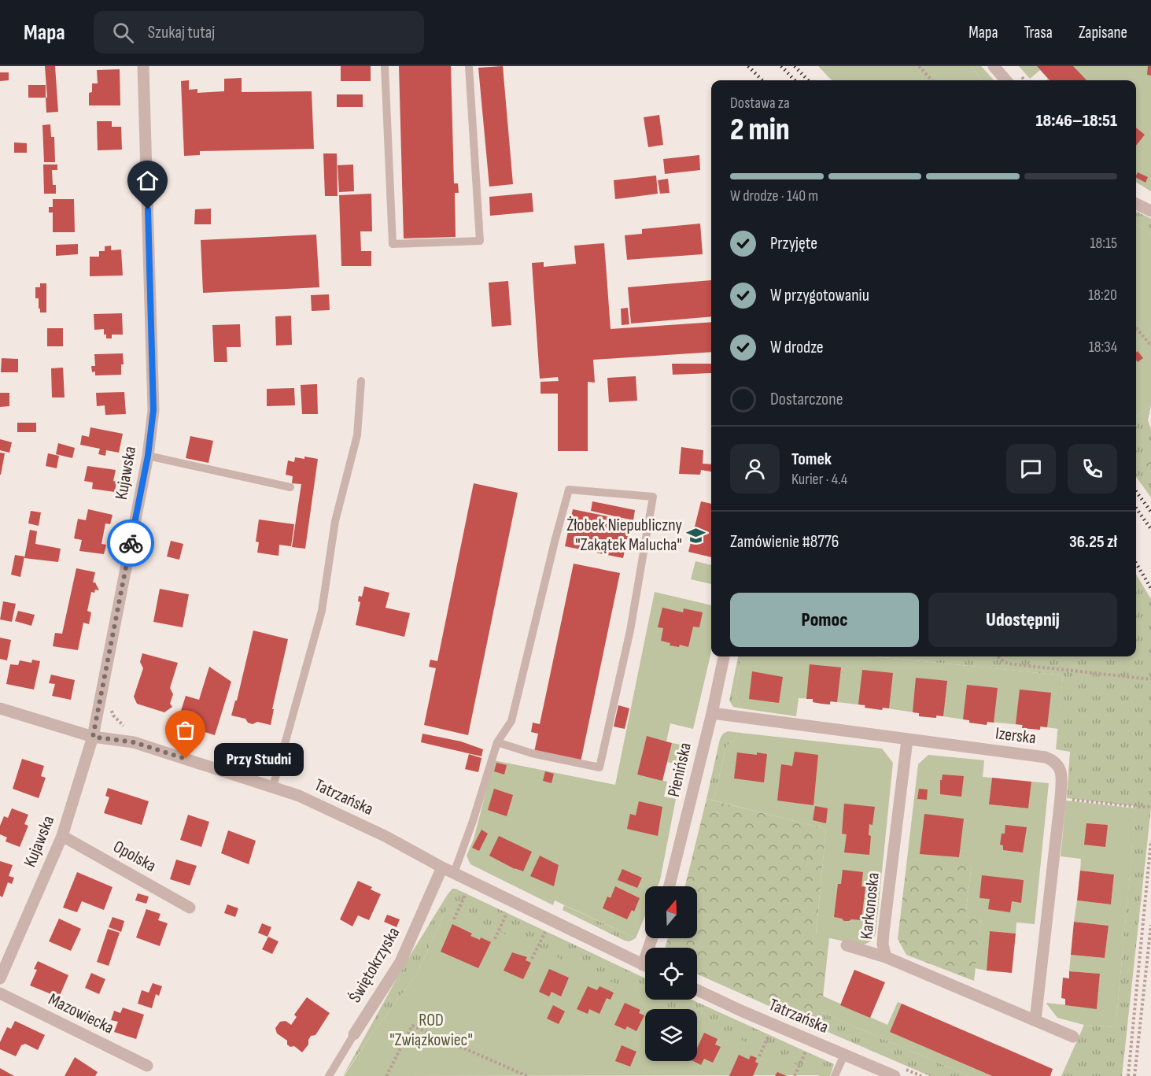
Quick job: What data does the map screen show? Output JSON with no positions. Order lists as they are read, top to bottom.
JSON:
{
  "streets": {
    "street": [
      "Kujawska",
      "Izerska",
      "Pienińska",
      "Tatrzańska",
      "Opolska",
      "Karkonoska",
      "Świętokrzyska",
      "Mazowiecka"
    ]
  },
  "crossings": [
    ["Kujawska", "Tatrzańska"],
    ["Kujawska", "Opolska"],
    ["Izerska", "Pienińska"],
    ["Izerska", "Karkonoska"],
    ["Tatrzańska", "Świętokrzyska"]
  ],
  "parks": ["ROD \"Związkowiec\""],
  "places": {
    "school or university": ["Żłobek Niepubliczny \"Zakątek Malucha\""],
    "other": ["Przy Studni"]
  },
  "north": "top",
  "page": {
    "header": "Mapa",
    "search": "Szukaj tutaj",
    "nav": ["Mapa", "Trasa", "Zapisane"],
    "heading": ["2 min", "Dostawa za", "18:46–18:51"],
    "panel": [
      "Tomek",
      "Kurier · 4.4",
      "Zamówienie #8776",
      "36.25 zł"
    ],
    "bar": "W drodze · 140 m",
    "list": [
      ["Przyjęte", "18:15"],
      ["W przygotowaniu", "18:20"],
      ["W drodze", "18:34"],
      "Dostarczone"
    ],
    "buttons": ["Pomoc", "Udostępnij"],
    "bubble": "Przy Studni"
  }
}
